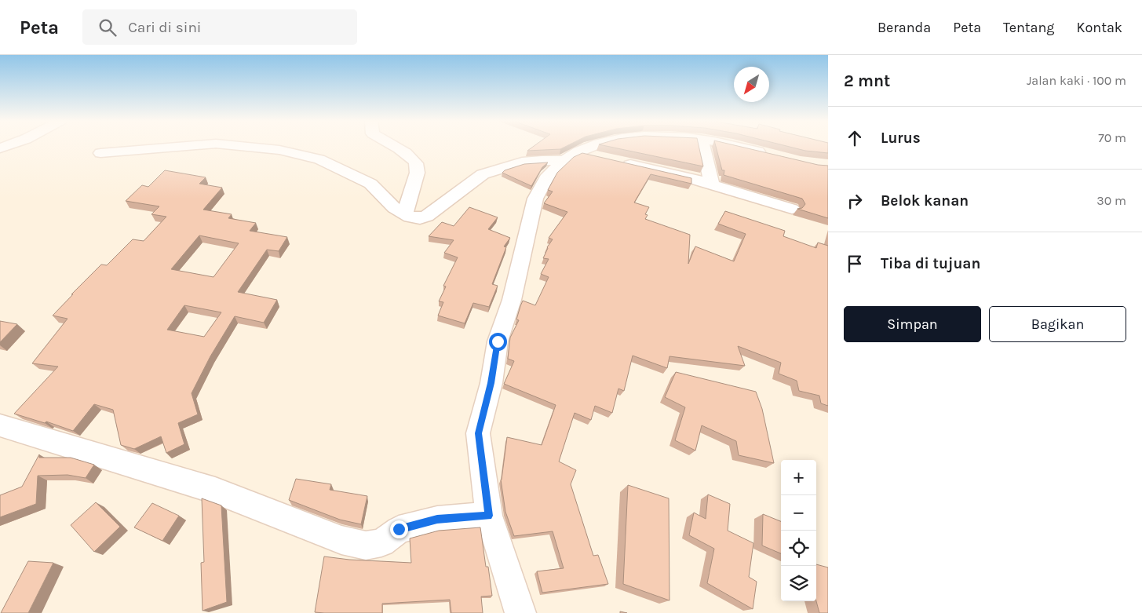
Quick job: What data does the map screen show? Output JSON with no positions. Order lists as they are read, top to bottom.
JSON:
{
  "north": "bottom left",
  "page": {
    "header": "Peta",
    "search": "Cari di sini",
    "nav": [
      "Beranda",
      "Peta",
      "Tentang",
      "Kontak"
    ],
    "heading": ["2 mnt", "Jalan kaki · 100 m"],
    "list": [
      ["Lurus", "70 m"],
      ["Belok kanan", "30 m"],
      "Tiba di tujuan"
    ],
    "buttons": ["Simpan", "Bagikan"],
    "map_buttons": ["+", "−"]
  }
}
